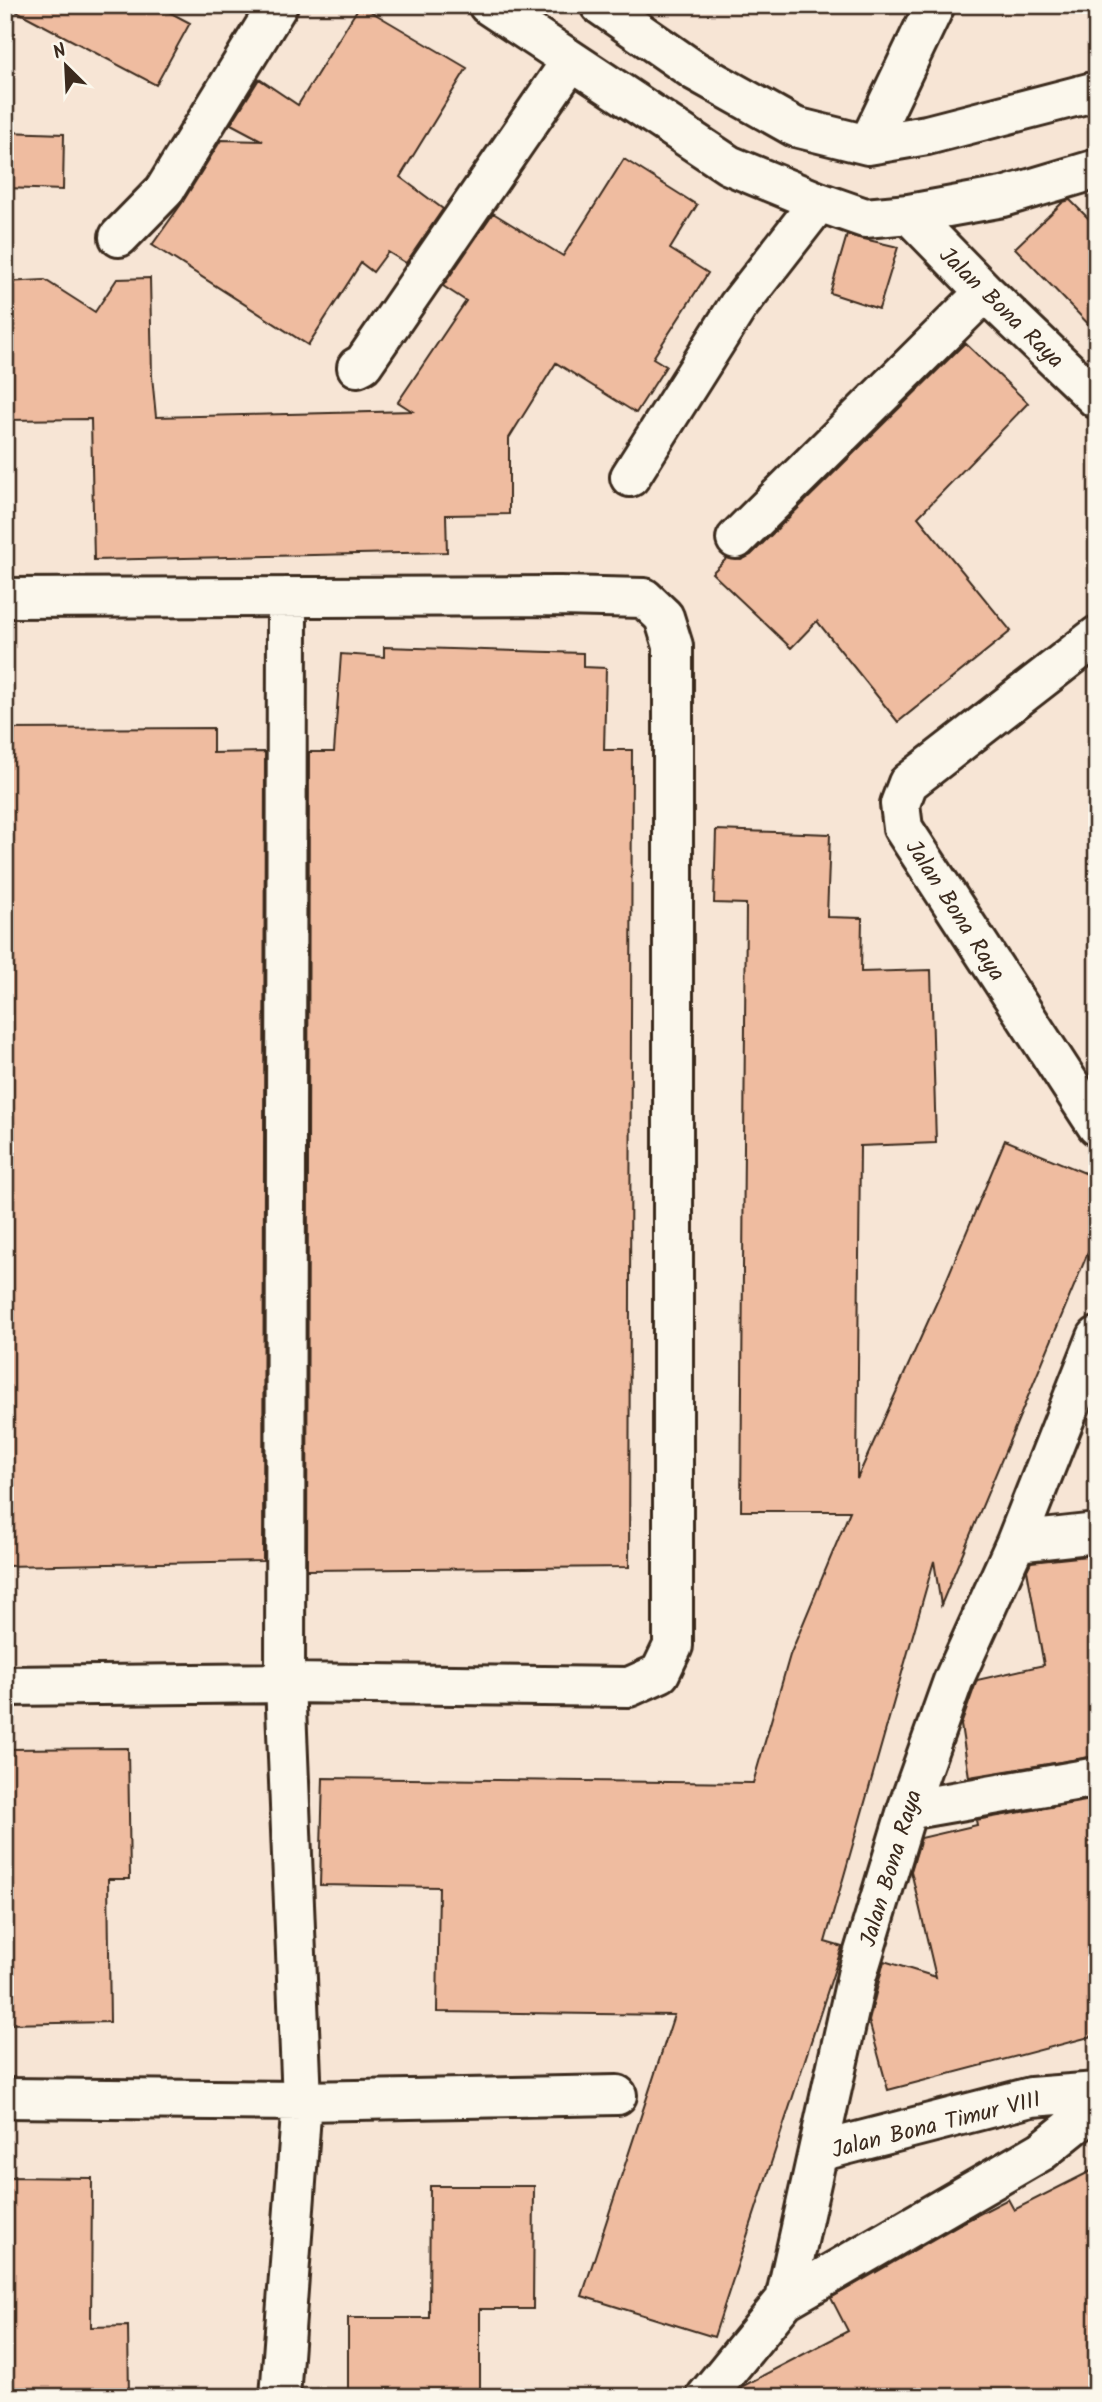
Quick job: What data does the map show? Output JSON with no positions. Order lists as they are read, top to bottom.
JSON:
{
  "streets": {
    "street": ["Jalan Bona Raya", "Jalan Bona Timur VIII"]
  },
  "crossings": [
    ["Jalan Bona Raya", "Jalan Bona Timur VIII"]
  ],
  "north": "top left"
}
